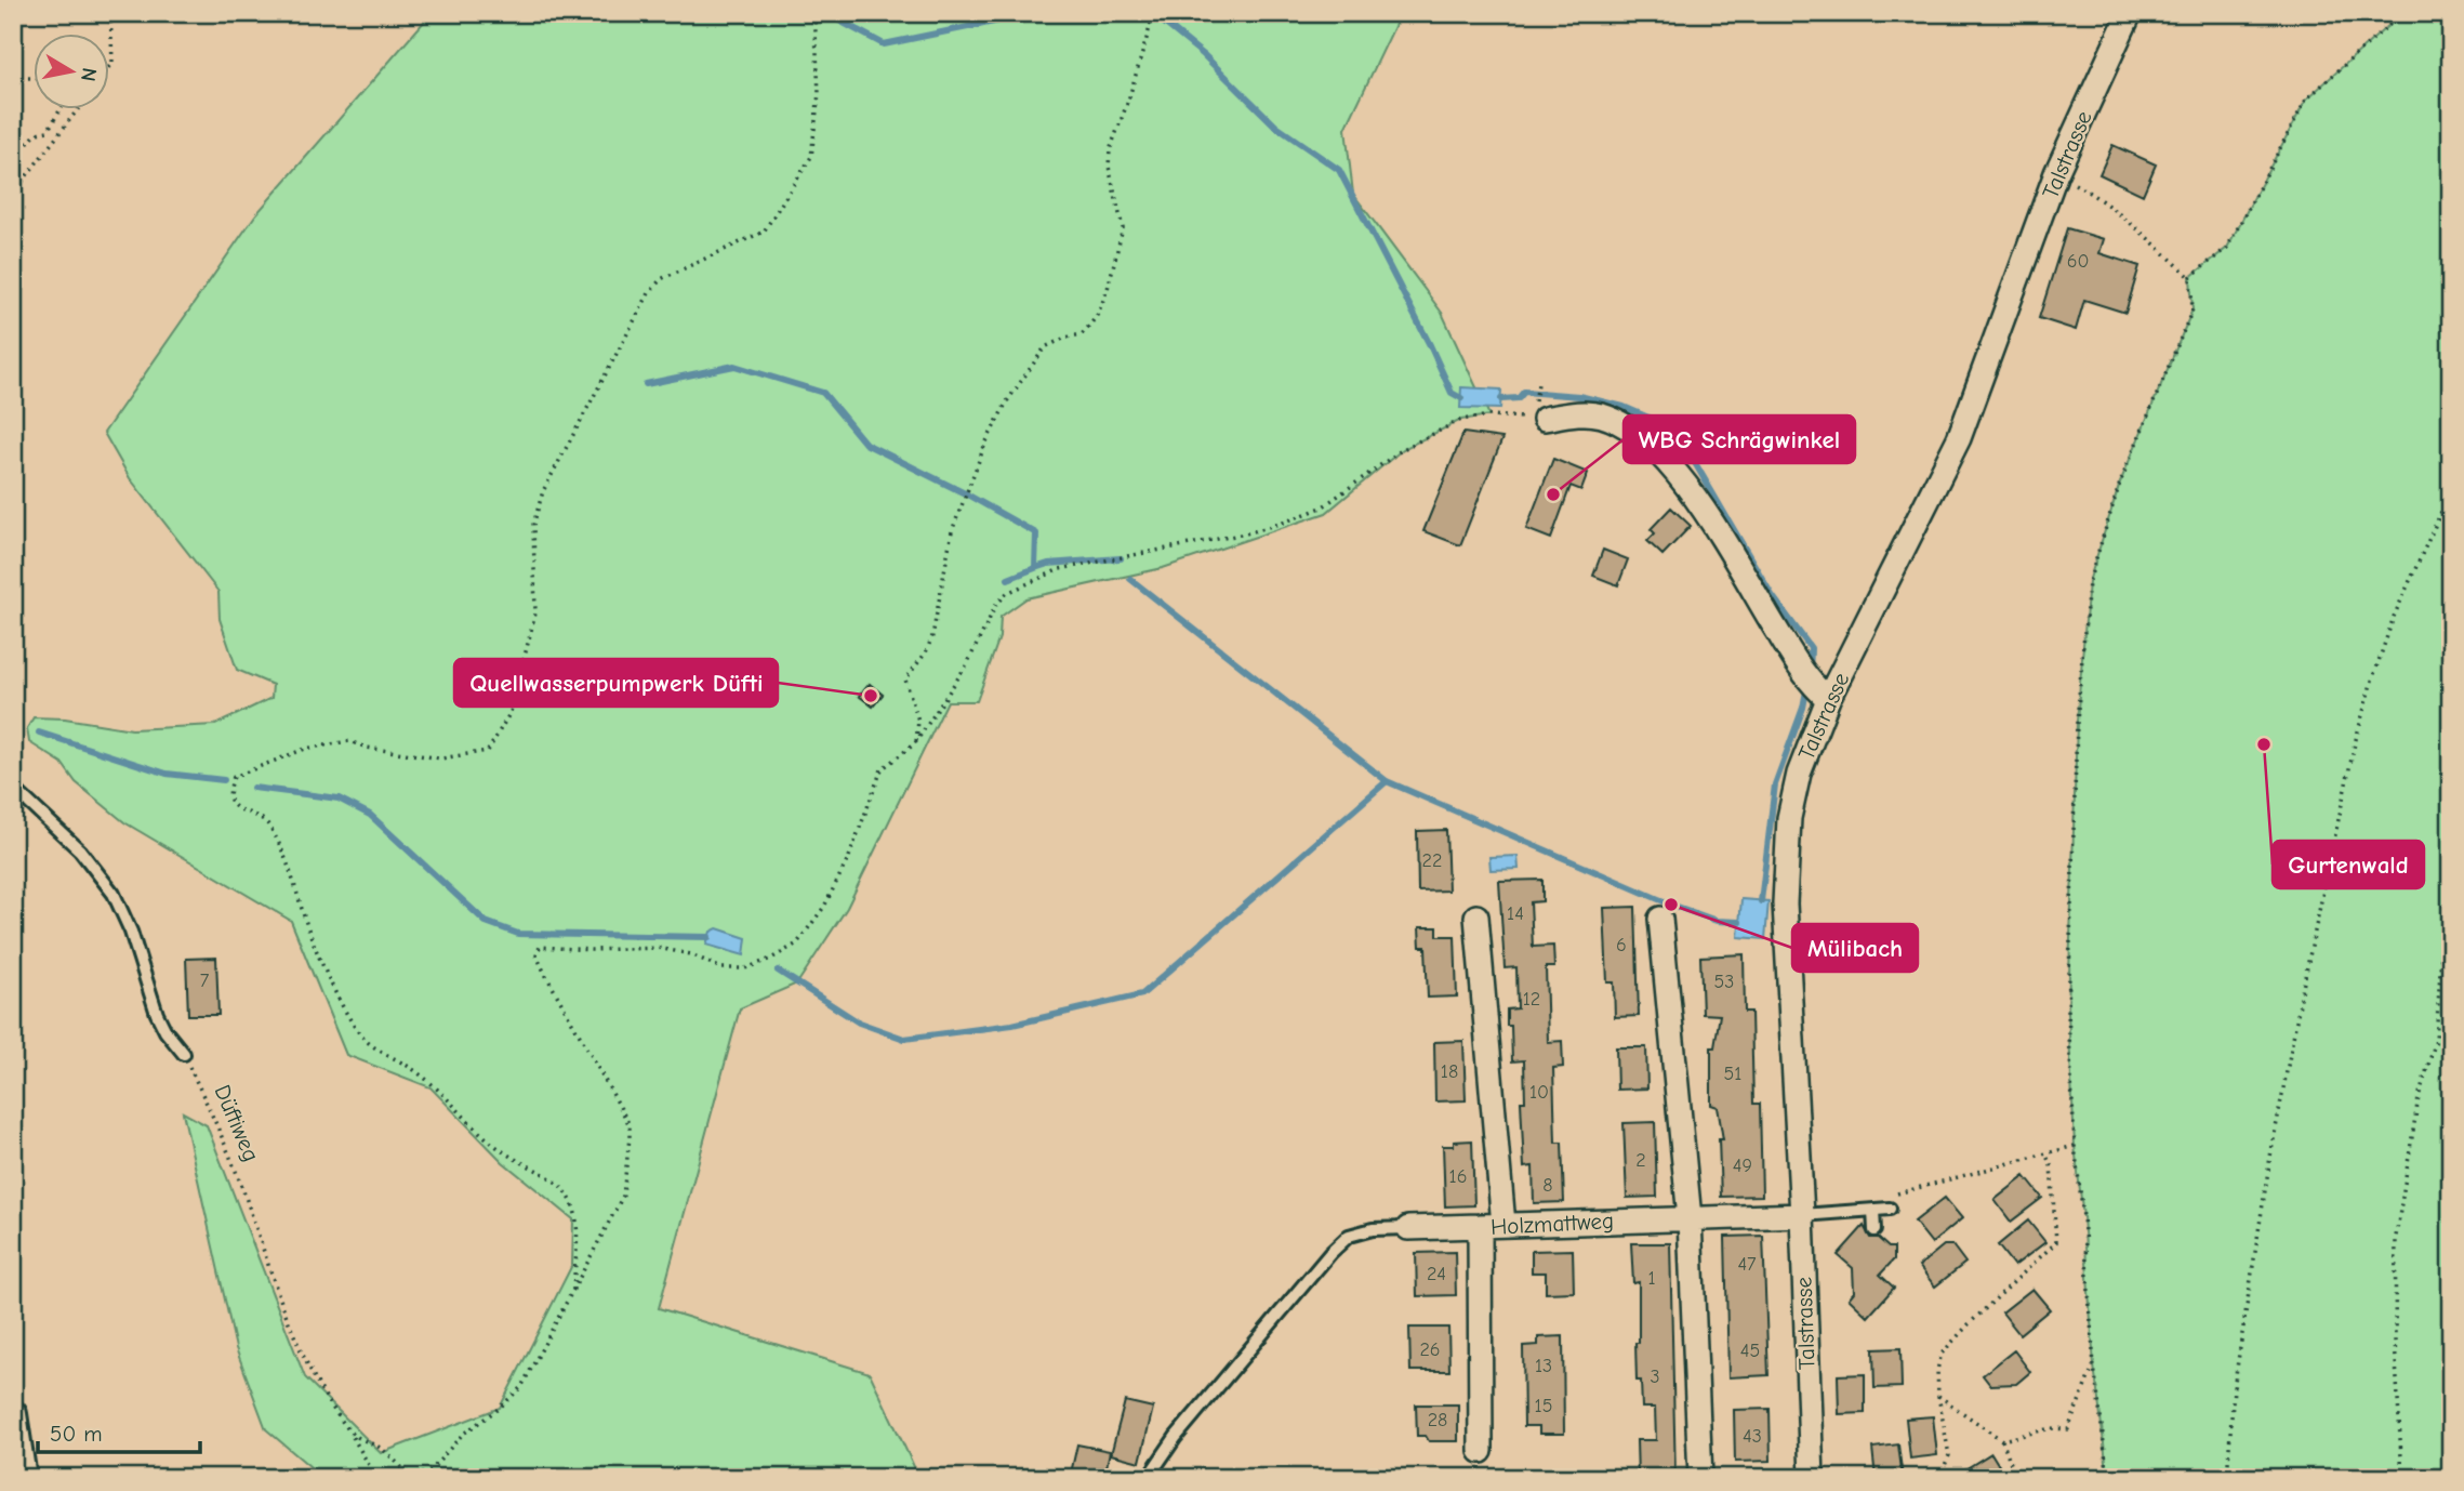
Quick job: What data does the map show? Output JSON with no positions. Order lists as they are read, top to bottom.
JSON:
{
  "streets": {
    "street": ["Talstrasse", "Holzmattweg"],
    "path": ["Düftiweg"]
  },
  "crossings": [
    ["Talstrasse", "Holzmattweg"]
  ],
  "places": [
    "WBG Schrägwinkel",
    "Quellwasserpumpwerk Düfti",
    "Gurtenwald",
    "Mülibach"
  ],
  "house_numbers": [
    "60",
    "22",
    "14",
    "6",
    "7",
    "53",
    "12",
    "18",
    "51",
    "10",
    "2",
    "49",
    "16",
    "8",
    "47",
    "24",
    "1",
    "26",
    "45",
    "13",
    "3",
    "15",
    "28",
    "43"
  ],
  "scale_bar": "50 m",
  "north": "right"
}
